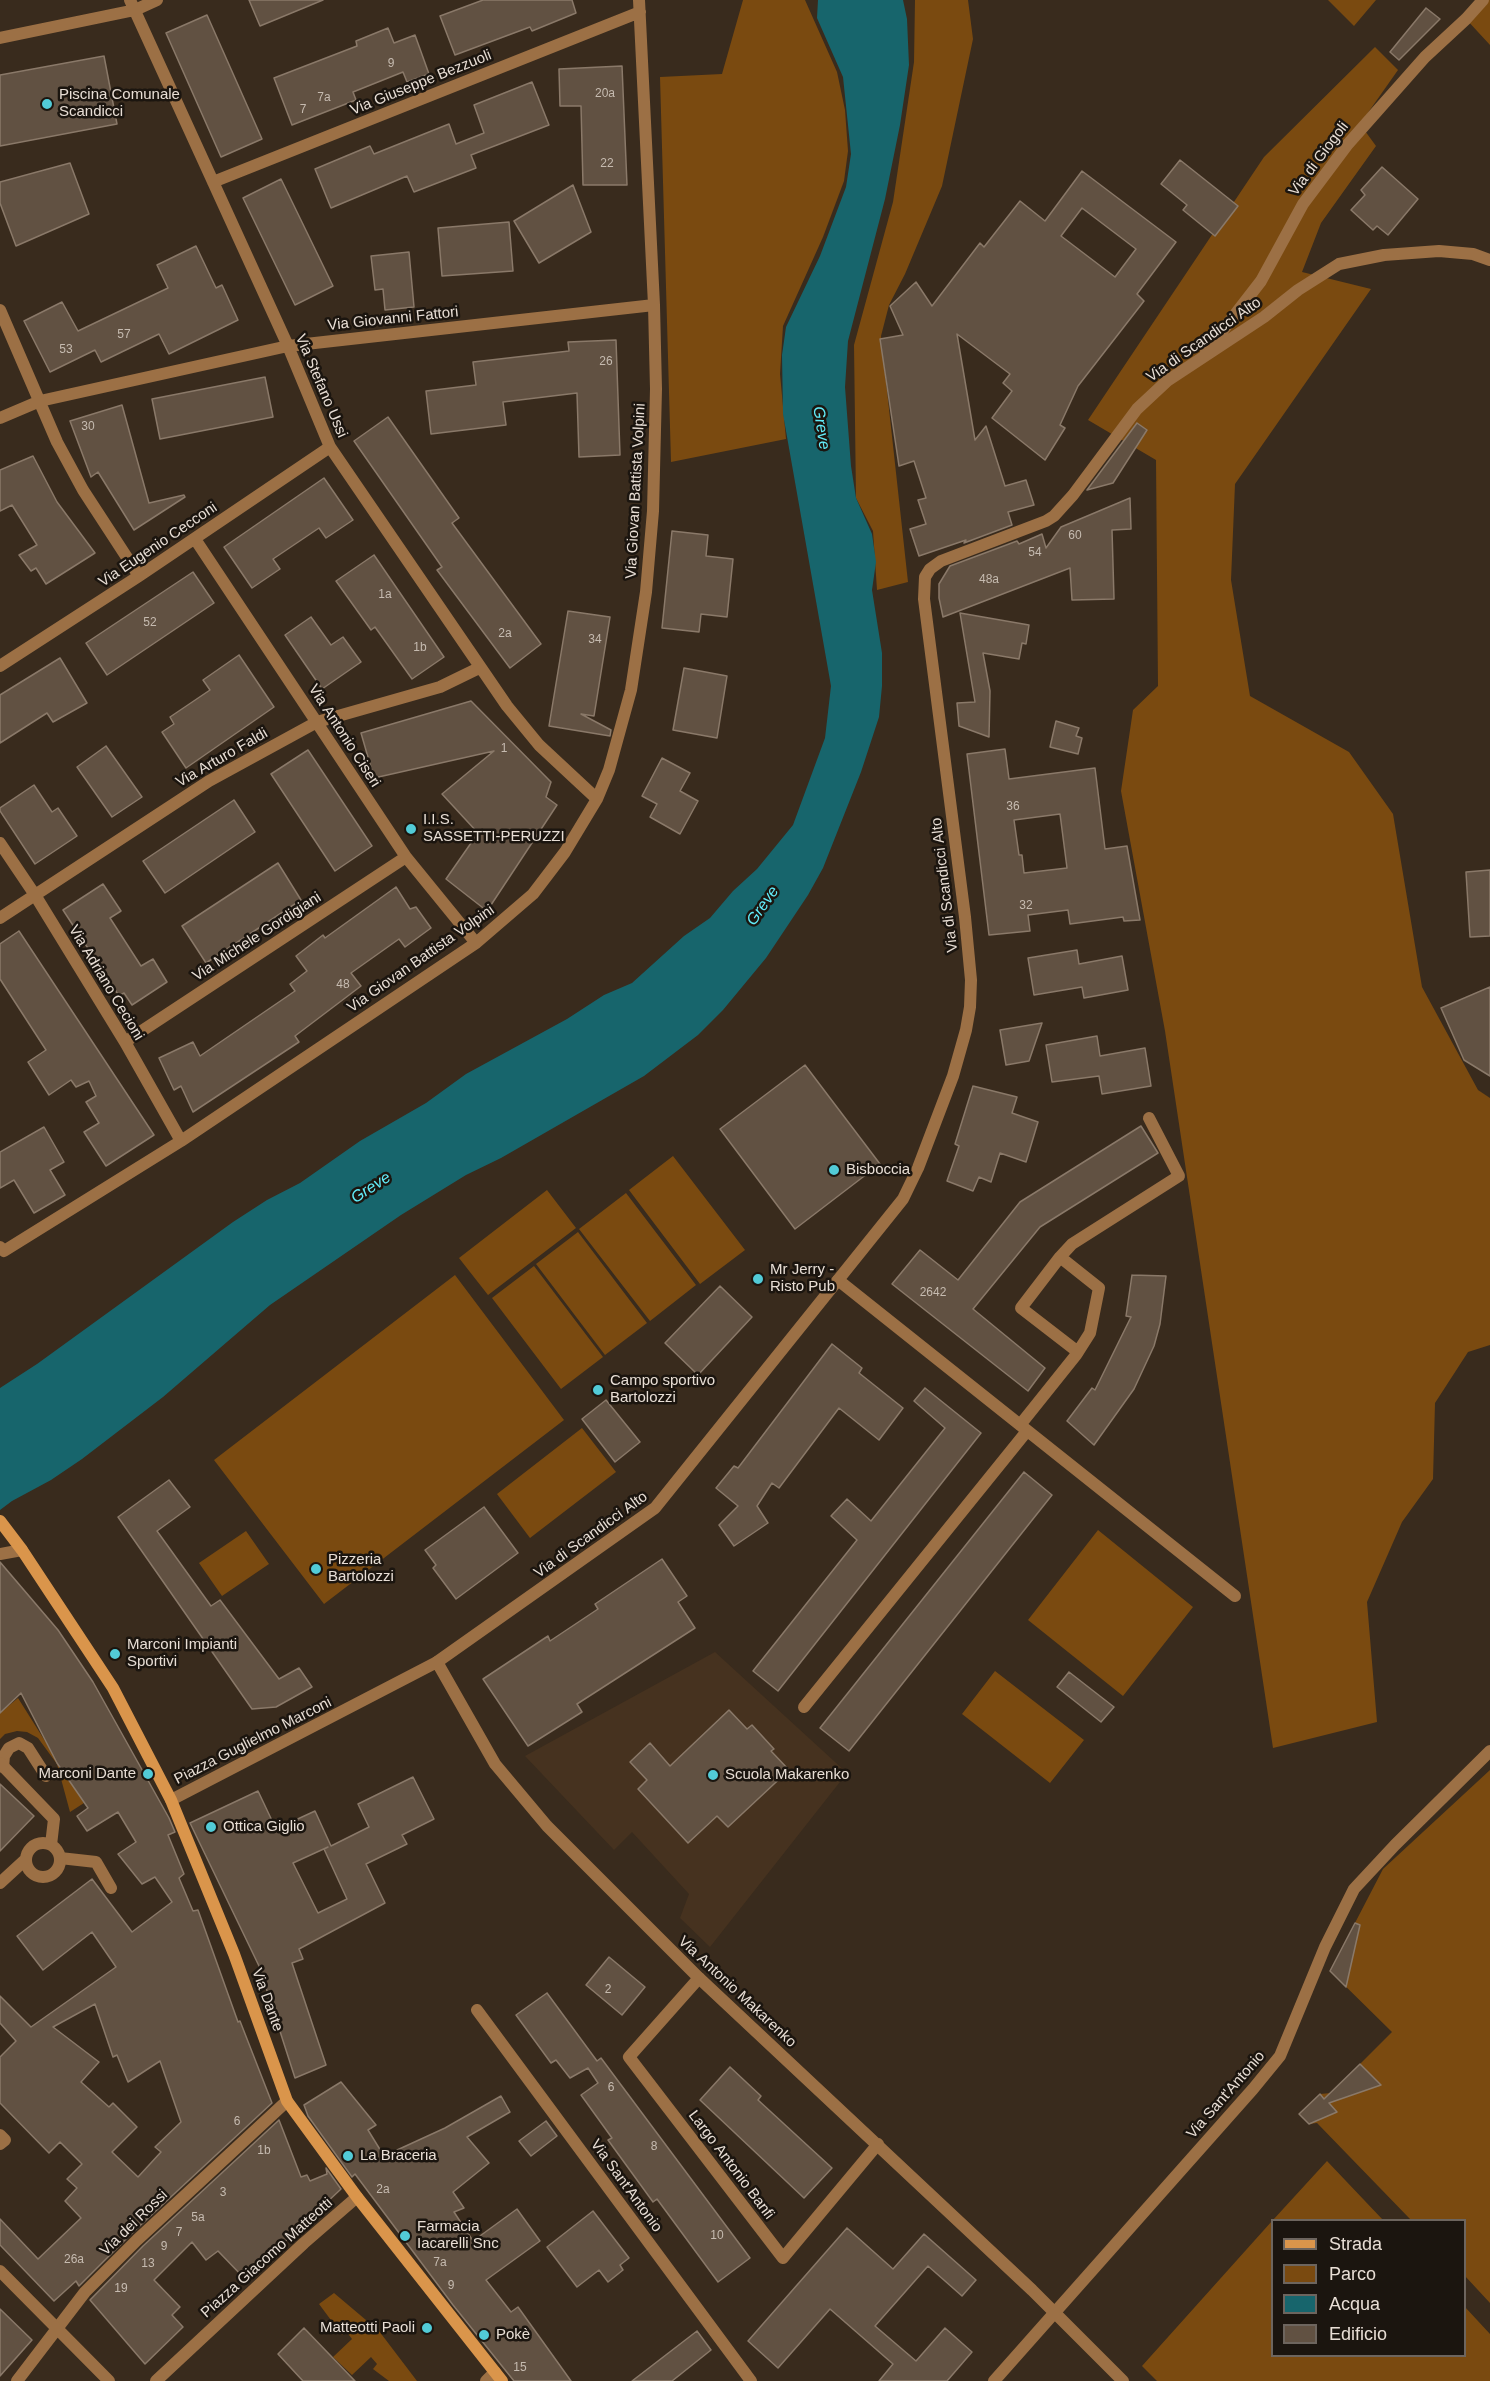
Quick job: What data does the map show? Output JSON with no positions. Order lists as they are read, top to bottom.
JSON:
{
  "streets": {
    "main road": ["Piazza Guglielmo Marconi", "Via Dante"],
    "street": [
      "Via Giuseppe Bezzuoli",
      "Via di Giogoli",
      "Via Giovanni Fattori",
      "Via di Scandicci Alto",
      "Via Stefano Ussi",
      "Via Giovan Battista Volpini",
      "Via Eugenio Cecconi",
      "Via Antonio Ciseri",
      "Via Arturo Faldi",
      "Via Michele Gordigiani",
      "Via Adriano Cecioni",
      "Via Antonio Makarenko",
      "Via Sant'Antonio",
      "Largo Antonio Banfi",
      "Via dei Rossi",
      "Piazza Giacomo Matteotti"
    ]
  },
  "crossings": [
    ["Via Giuseppe Bezzuoli", "Via Stefano Ussi"],
    ["Via Giuseppe Bezzuoli", "Via Giovan Battista Volpini"],
    ["Via di Giogoli", "Via di Scandicci Alto"],
    ["Via Giovanni Fattori", "Via Stefano Ussi"],
    ["Via Giovanni Fattori", "Via Giovan Battista Volpini"],
    ["Via di Scandicci Alto", "Piazza Guglielmo Marconi"],
    ["Via di Scandicci Alto", "Via Antonio Makarenko"],
    ["Via Stefano Ussi", "Via Giovan Battista Volpini"],
    ["Via Stefano Ussi", "Via Eugenio Cecconi"],
    ["Via Stefano Ussi", "Via Arturo Faldi"],
    ["Via Giovan Battista Volpini", "Via Antonio Ciseri"],
    ["Via Giovan Battista Volpini", "Via Adriano Cecioni"],
    ["Via Eugenio Cecconi", "Via Antonio Ciseri"],
    ["Via Antonio Ciseri", "Via Arturo Faldi"],
    ["Via Antonio Ciseri", "Via Michele Gordigiani"],
    ["Via Arturo Faldi", "Via Adriano Cecioni"],
    ["Via Michele Gordigiani", "Via Adriano Cecioni"],
    ["Piazza Guglielmo Marconi", "Via Antonio Makarenko"],
    ["Piazza Guglielmo Marconi", "Via Dante"],
    ["Via Antonio Makarenko", "Via Sant'Antonio"],
    ["Via Antonio Makarenko", "Largo Antonio Banfi"],
    ["Via Dante", "Via dei Rossi"],
    ["Via Dante", "Piazza Giacomo Matteotti"]
  ],
  "water": ["Greve"],
  "places": [
    "Piscina Comunale Scandicci",
    "I.I.S. SASSETTI-PERUZZI",
    "Bisboccia",
    "Mr Jerry - Risto Pub",
    "Campo sportivo Bartolozzi",
    "Pizzeria Bartolozzi",
    "Marconi Impianti Sportivi",
    "Marconi Dante",
    "Scuola Makarenko",
    "Ottica Giglio",
    "La Braceria",
    "Farmacia Iacarelli Snc",
    "Matteotti Paoli",
    "Pokè"
  ],
  "house_numbers": [
    "9",
    "20a",
    "7a",
    "7",
    "22",
    "57",
    "53",
    "26",
    "30",
    "60",
    "54",
    "48a",
    "1a",
    "52",
    "2a",
    "34",
    "1b",
    "1",
    "36",
    "32",
    "48",
    "2642",
    "2",
    "6",
    "6",
    "8",
    "1b",
    "2a",
    "3",
    "5a",
    "7",
    "10",
    "9",
    "26a",
    "7a",
    "13",
    "9",
    "19",
    "15"
  ],
  "legend": [
    "Strada",
    "Parco",
    "Acqua",
    "Edificio"
  ]
}
